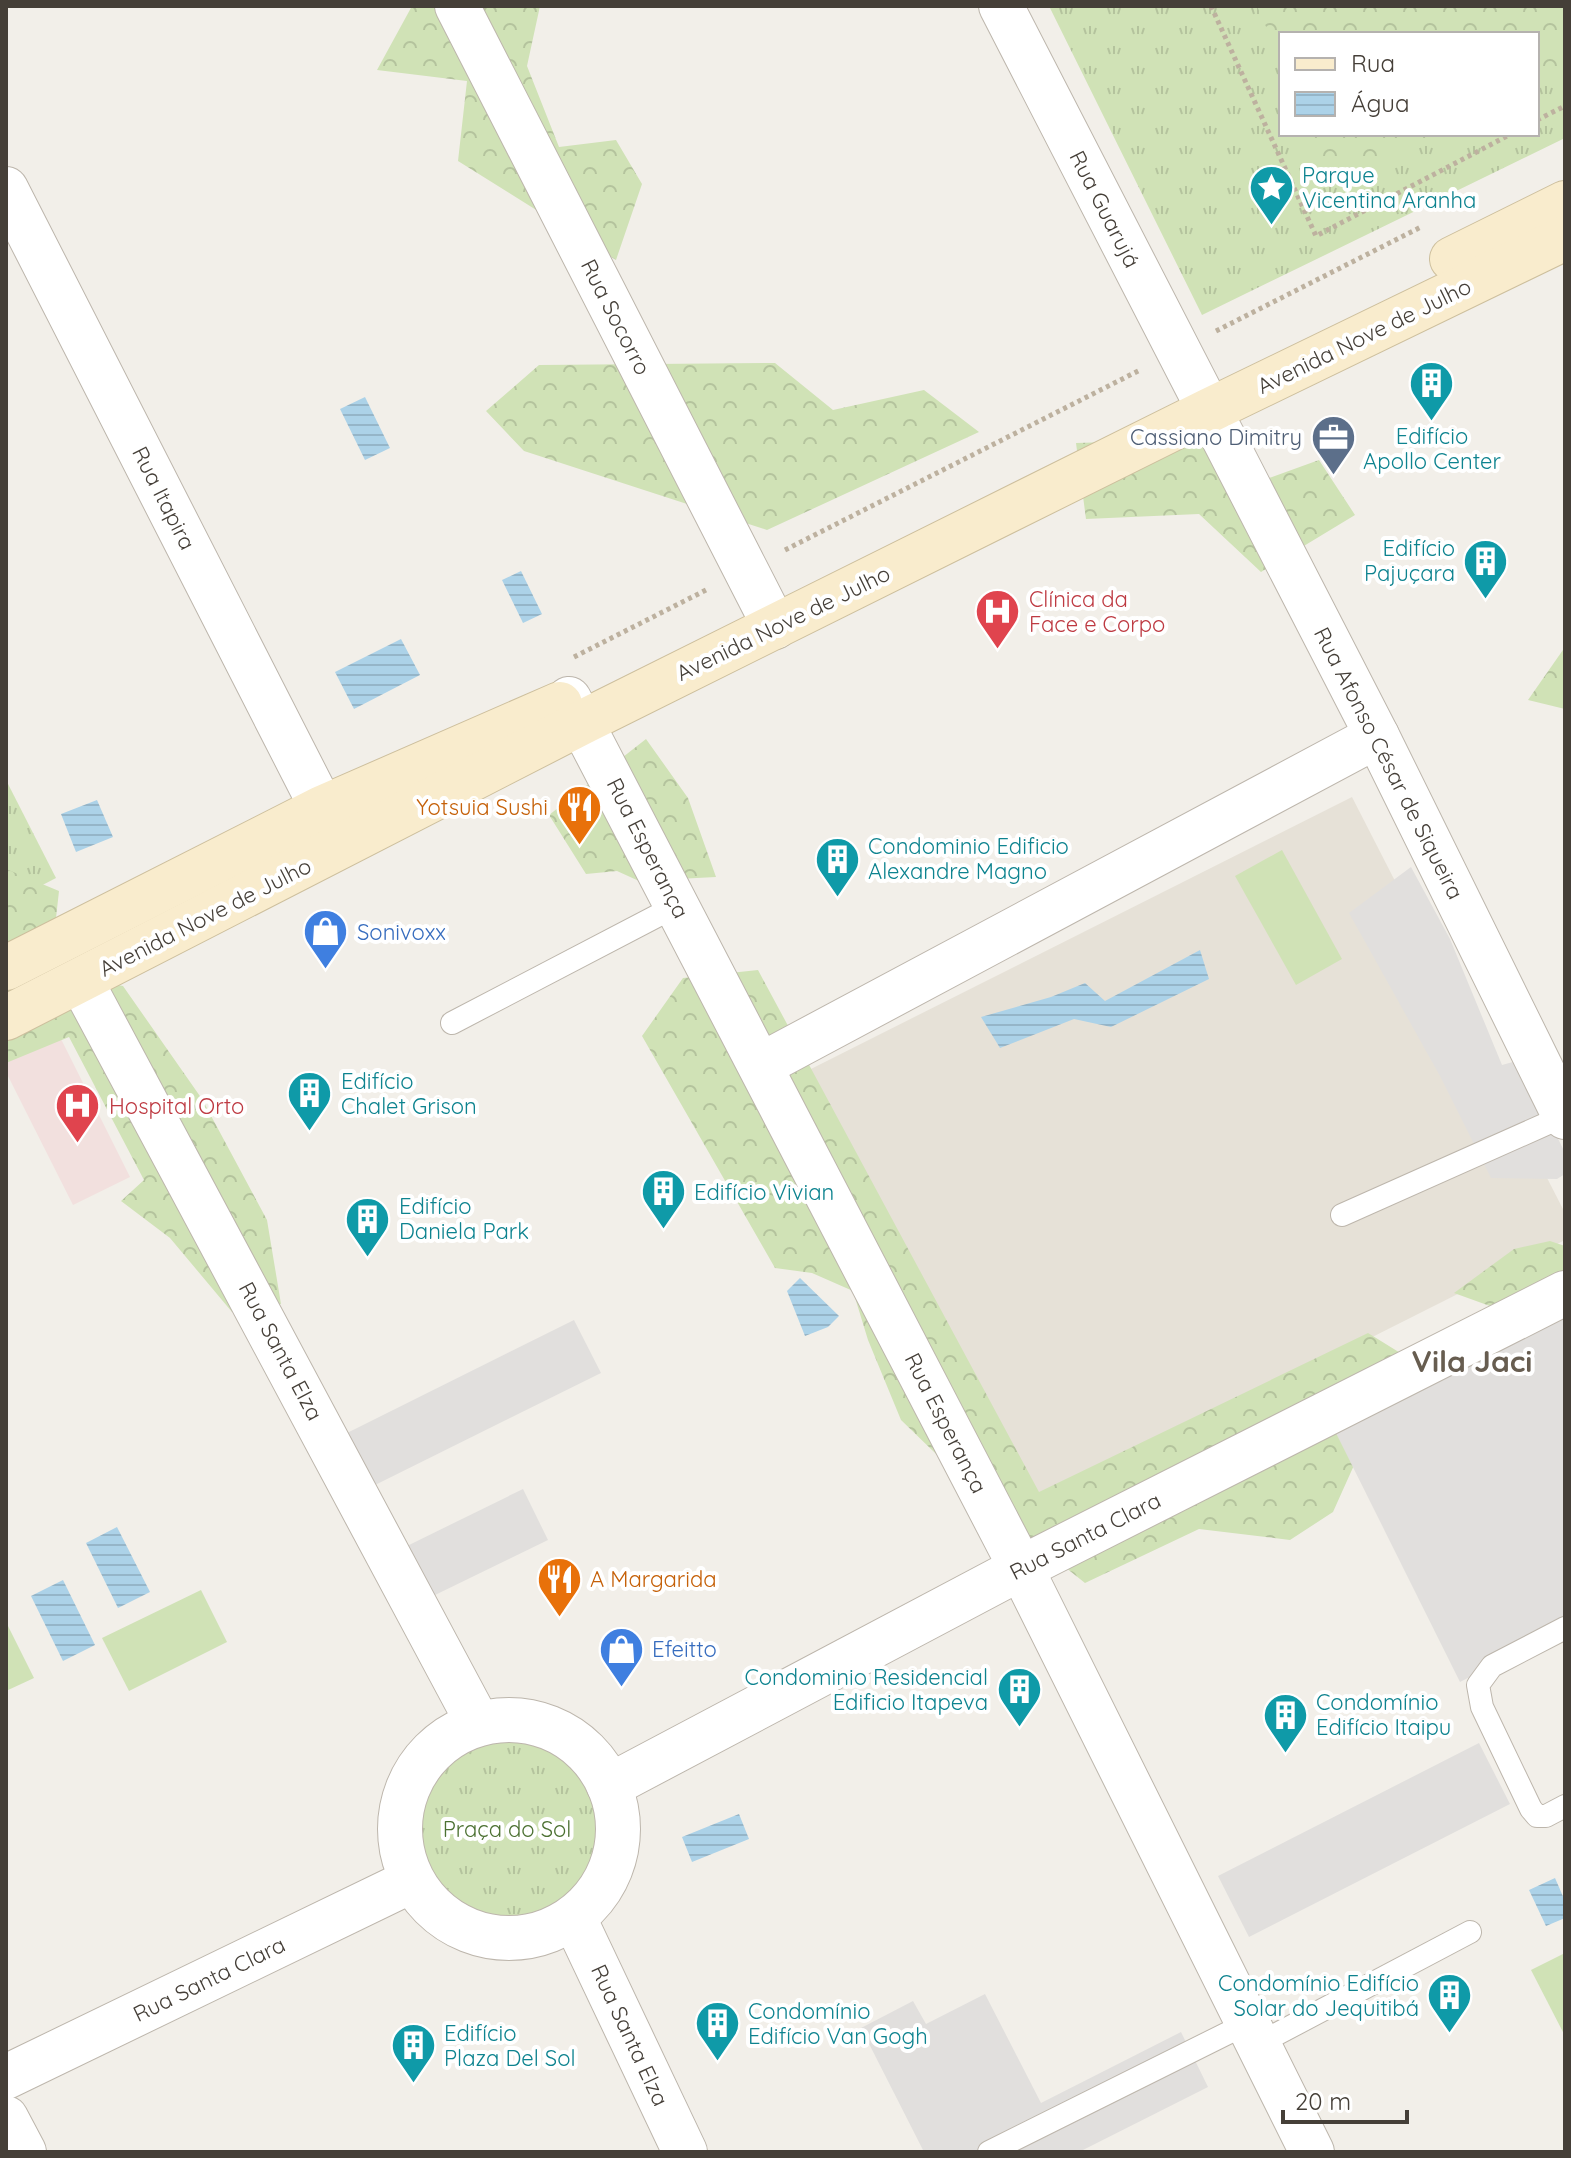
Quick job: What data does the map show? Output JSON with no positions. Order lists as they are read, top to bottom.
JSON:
{
  "streets": {
    "main road": ["Avenida Nove de Julho"],
    "street": [
      "Rua Guarujá",
      "Rua Socorro",
      "Rua Itapira",
      "Rua Afonso César de Siqueira",
      "Rua Esperança",
      "Rua Santa Elza",
      "Rua Santa Clara"
    ]
  },
  "crossings": [
    ["Rua Guarujá", "Avenida Nove de Julho"],
    ["Rua Guarujá", "Rua Afonso César de Siqueira"],
    ["Rua Socorro", "Avenida Nove de Julho"],
    ["Avenida Nove de Julho", "Rua Itapira"],
    ["Avenida Nove de Julho", "Rua Afonso César de Siqueira"],
    ["Avenida Nove de Julho", "Rua Esperança"],
    ["Avenida Nove de Julho", "Rua Santa Elza"],
    ["Rua Esperança", "Rua Santa Clara"],
    ["Rua Santa Elza", "Rua Santa Clara"]
  ],
  "districts": ["Vila Jaci"],
  "parks": ["Praça do Sol"],
  "places": {
    "place": ["Parque Vicentina Aranha"],
    "building": [
      "Edifício Apollo Center",
      "Edifício Pajuçara",
      "Condominio Edificio Alexandre Magno",
      "Edifício Chalet Grison",
      "Edifício Vivian",
      "Edifício Daniela Park",
      "Condominio Residencial Edificio Itapeva",
      "Condomínio Edifício Itaipu",
      "Condomínio Edifício Solar do Jequitibá",
      "Condomínio Edifício Van Gogh",
      "Edifício Plaza Del Sol"
    ],
    "office": ["Cassiano Dimitry"],
    "hospital": ["Clínica da Face e Corpo", "Hospital Orto"],
    "restaurant": ["Yotsuia Sushi", "A Margarida"],
    "shop": ["Sonivoxx", "Efeitto"]
  },
  "legend": ["Rua", "Água"],
  "scale_bar": "20 m"
}
